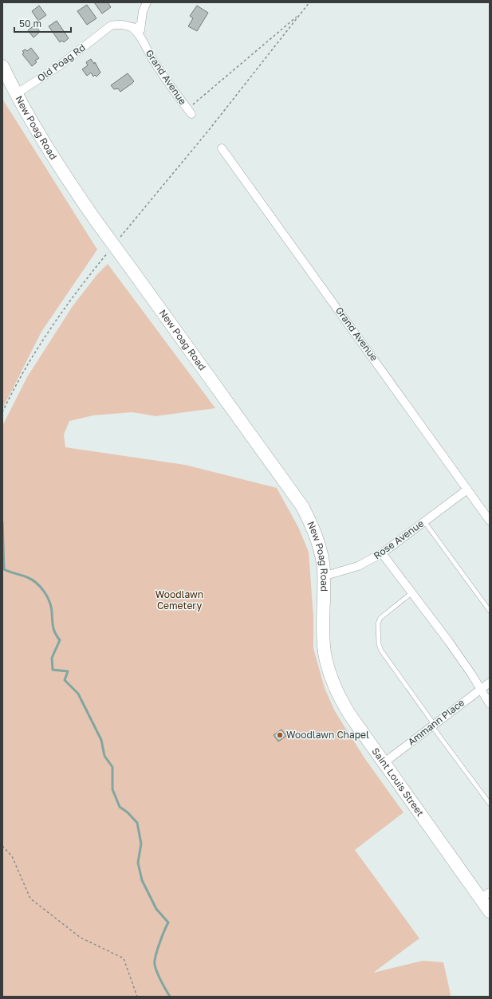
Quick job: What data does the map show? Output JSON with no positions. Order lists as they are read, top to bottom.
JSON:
{
  "streets": {
    "main road": ["New Poag Road", "Saint Louis Street"],
    "street": [
      "Old Poag Rd",
      "Grand Avenue",
      "Rose Avenue",
      "Ammann Place"
    ]
  },
  "crossings": [
    ["Old Poag Rd", "Grand Avenue"],
    ["Old Poag Rd", "New Poag Road"],
    ["Grand Avenue", "Rose Avenue"],
    ["New Poag Road", "Rose Avenue"],
    ["New Poag Road", "Saint Louis Street"],
    ["Ammann Place", "Saint Louis Street"]
  ],
  "parks": ["Woodlawn Cemetery"],
  "places": ["Woodlawn Chapel"],
  "scale_bar": "50 m"
}
